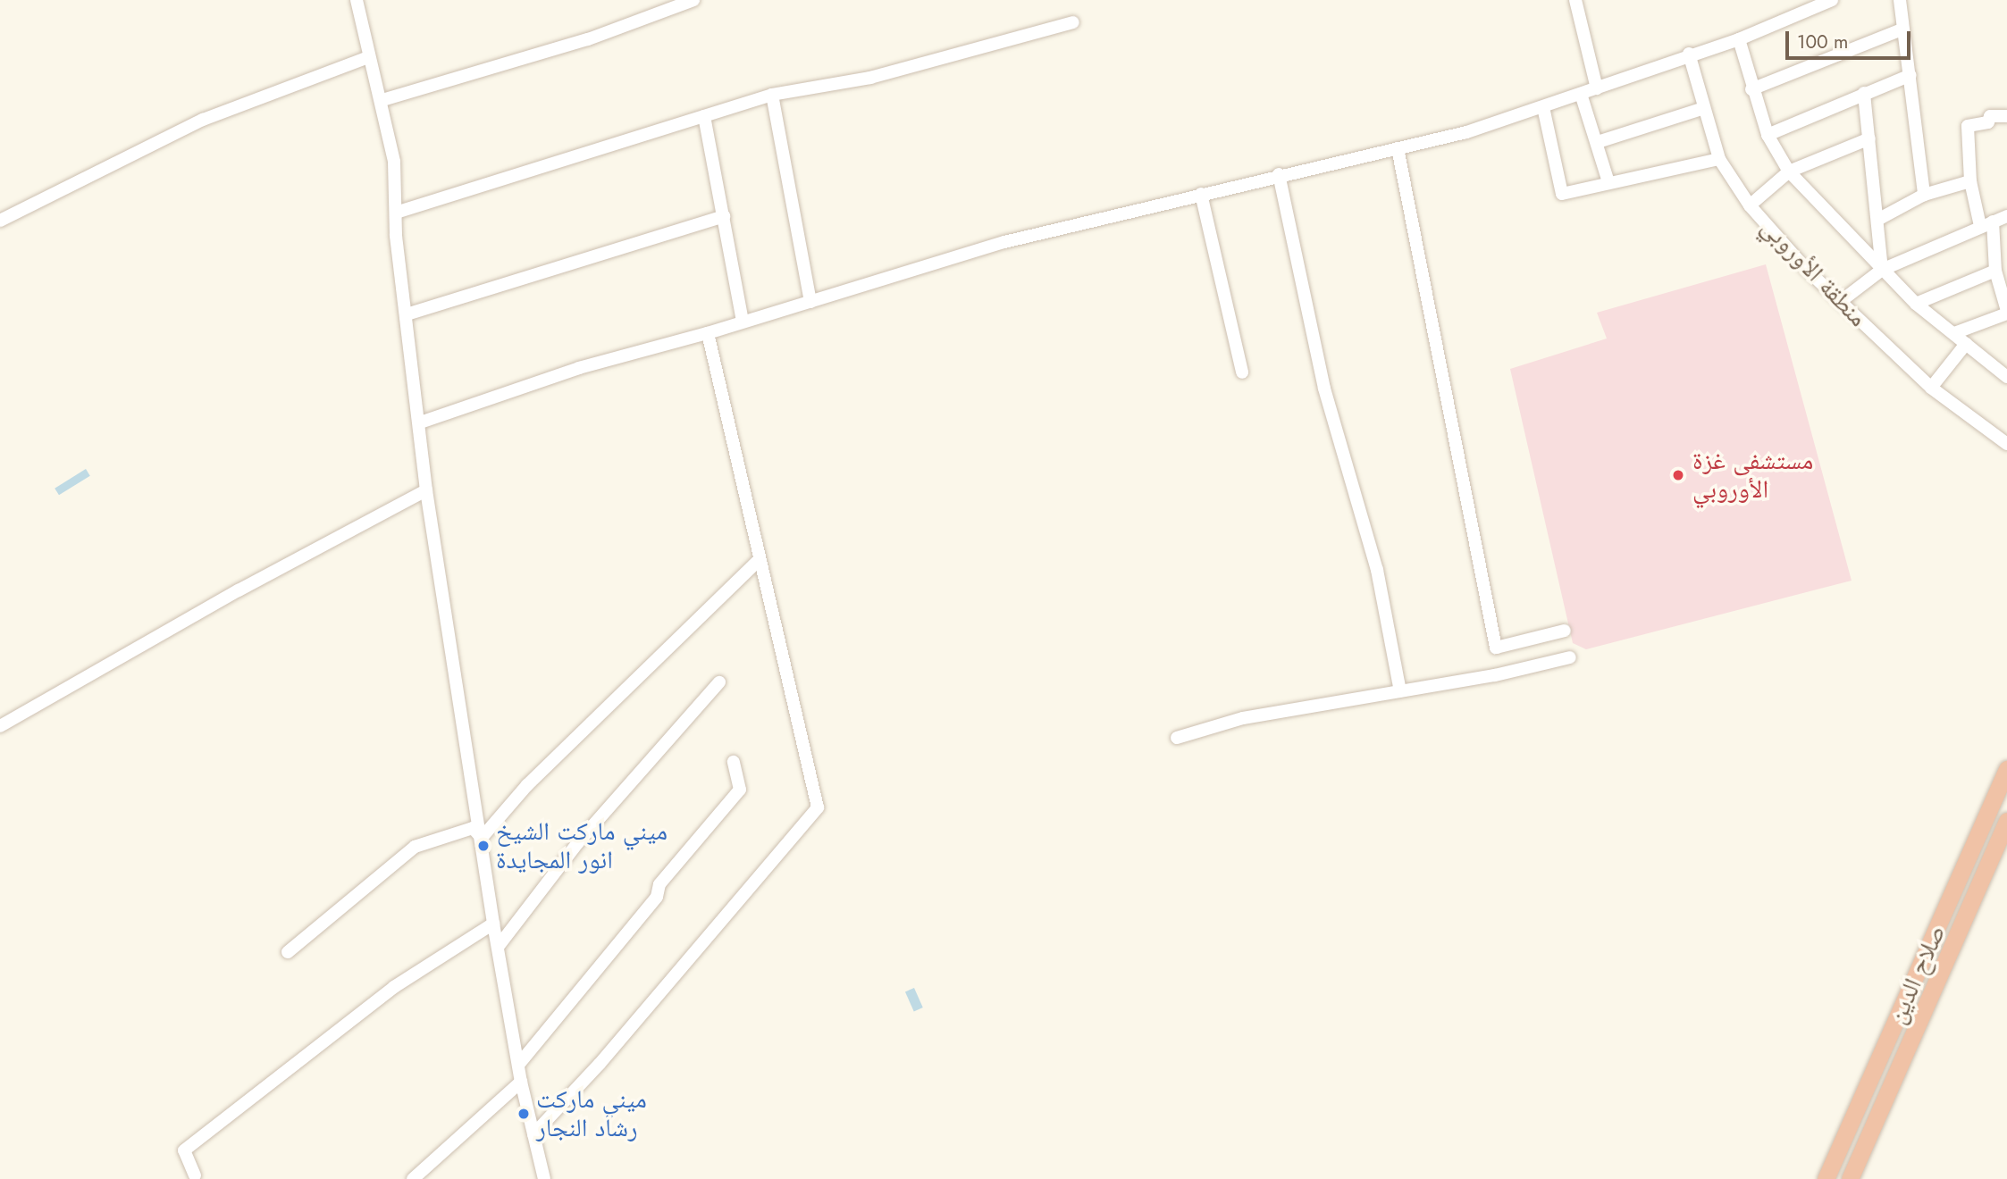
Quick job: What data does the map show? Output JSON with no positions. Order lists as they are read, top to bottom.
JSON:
{
  "streets": {
    "highway": ["صلاح الدين"],
    "street": ["منطقة الأوروبي"]
  },
  "places": ["مستشفى غزة الأوروبي", "ميني ماركت الشيخ انور المجايدة", "ميني ماركت رشاد النجار"],
  "scale_bar": "100 m"
}
